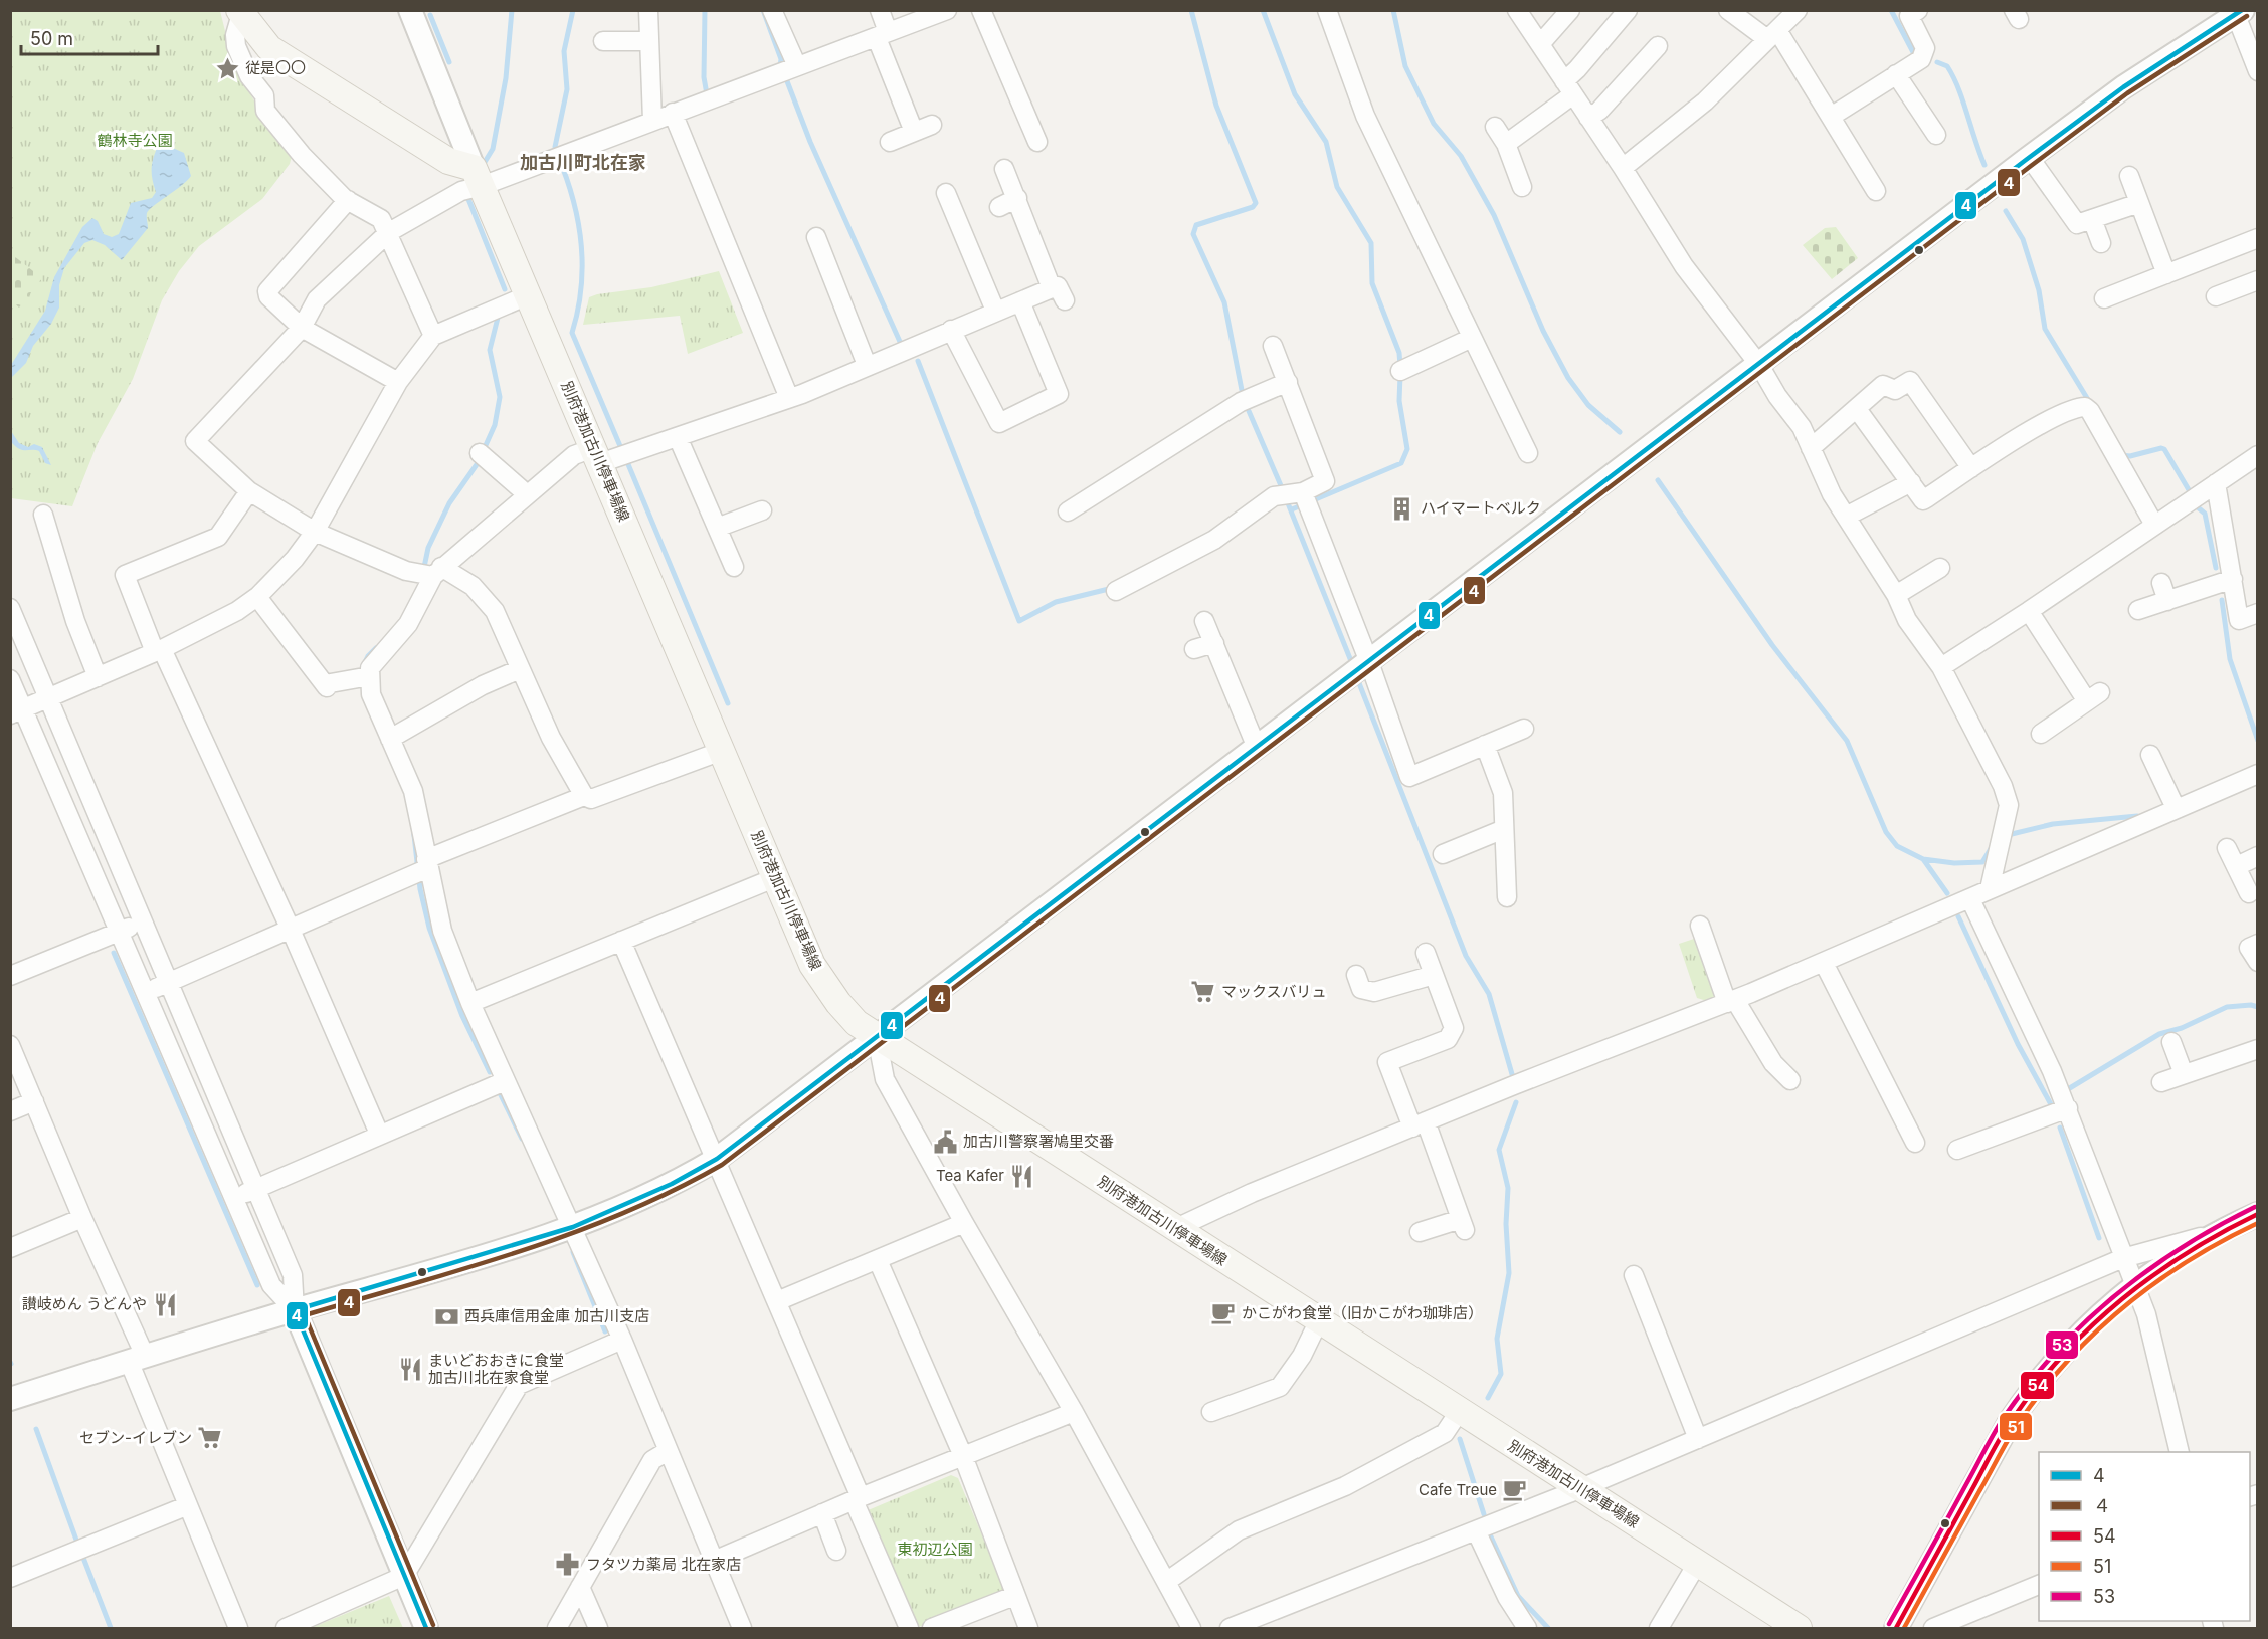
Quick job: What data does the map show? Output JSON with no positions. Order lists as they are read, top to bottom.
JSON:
{
  "streets": {
    "main road": ["別府港加古川停車場線"]
  },
  "districts": ["加古川町北在家"],
  "parks": ["鶴林寺公園", "東初辺公園"],
  "places": {
    "place": ["従是〇〇"],
    "building": ["ハイマートベルク"],
    "supermarket": ["マックスバリュ", "セブン-イレブン"],
    "public building": ["加古川警察署鳩里交番"],
    "restaurant": ["Tea Kafer", "讃岐めん うどんや", "まいどおおきに食堂 加古川北在家食堂"],
    "cafe": ["かこがわ食堂（旧かこがわ珈琲店）", "Cafe Treue"],
    "bank": ["西兵庫信用金庫 加古川支店"],
    "pharmacy": ["フタツカ薬局 北在家店"]
  },
  "lines": [
    "transit line 4",
    "transit line ４",
    "transit line 53",
    "transit line 54",
    "transit line 51"
  ],
  "legend": [
    "4",
    "４",
    "54",
    "51",
    "53"
  ],
  "scale_bar": "50 m"
}
